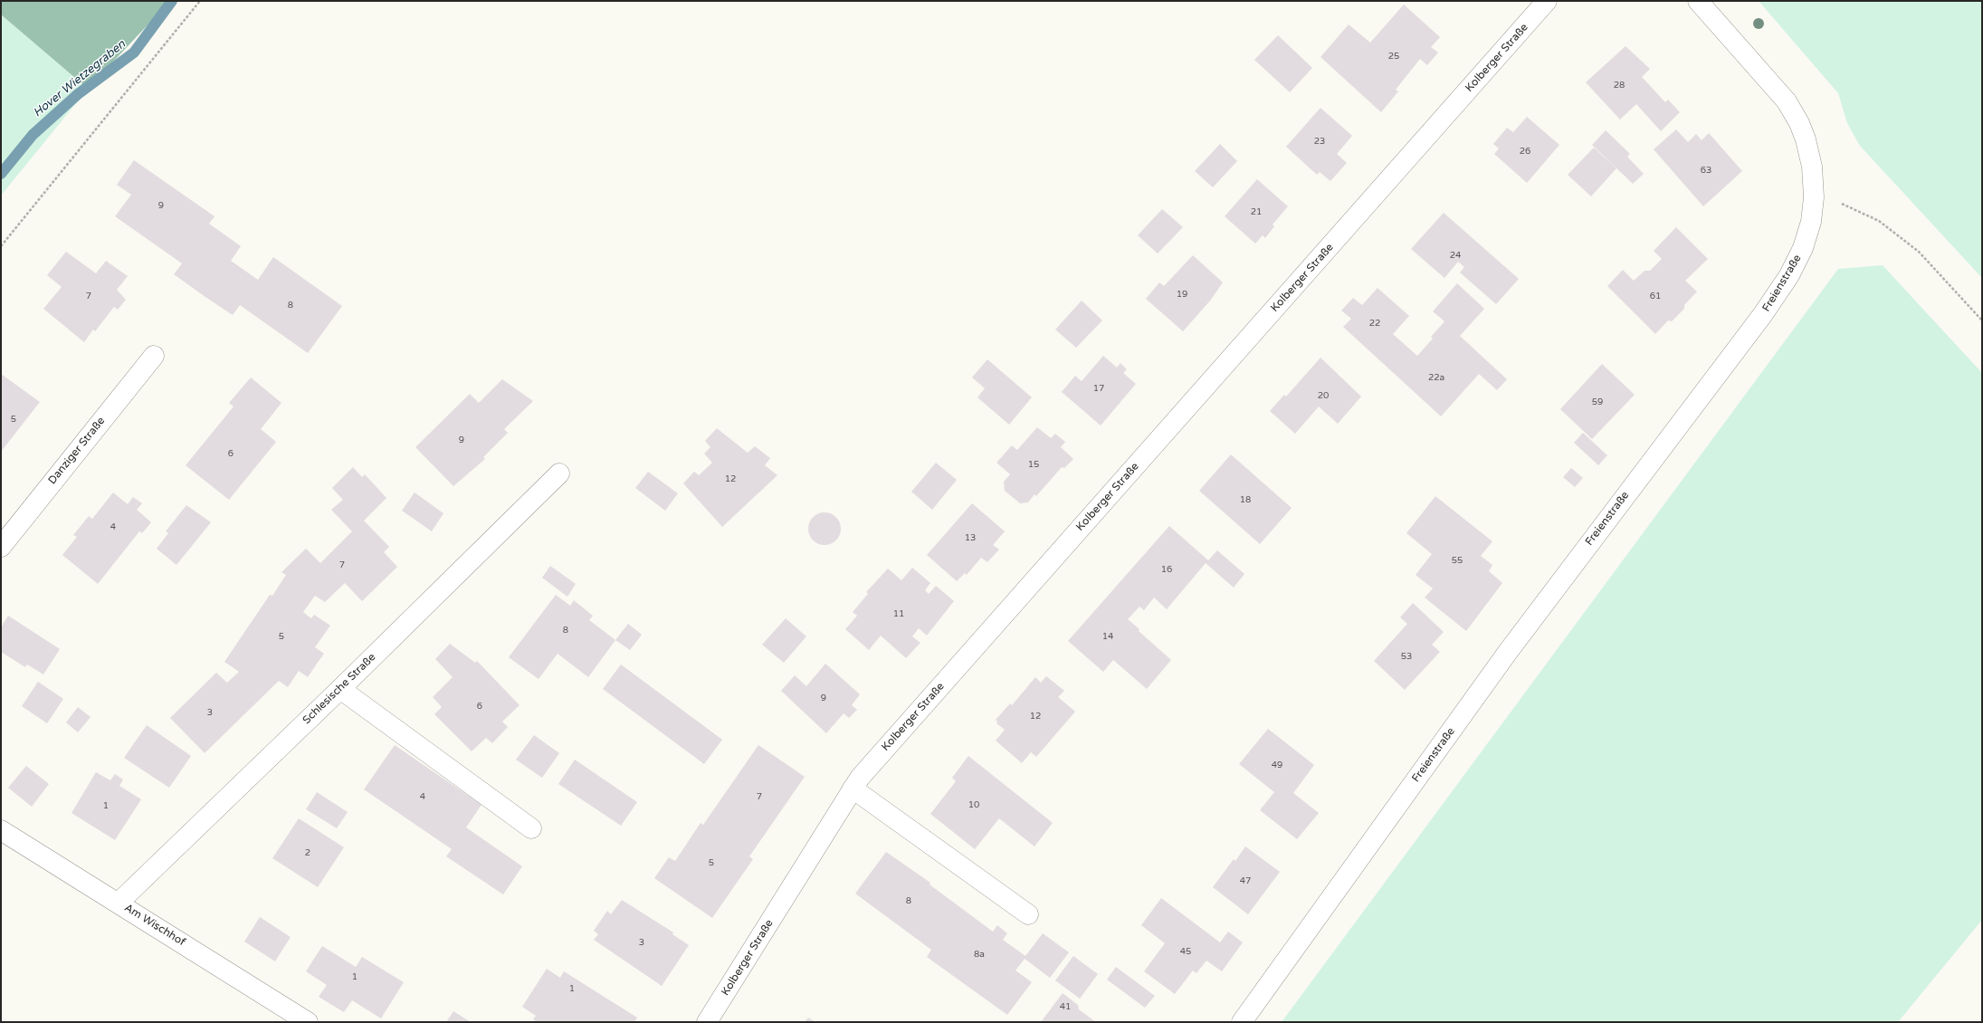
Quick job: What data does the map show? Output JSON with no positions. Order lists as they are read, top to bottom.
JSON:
{
  "streets": {
    "street": [
      "Kolberger Straße",
      "Freienstraße",
      "Danziger Straße",
      "Schlesische Straße",
      "Am Wischhof"
    ]
  },
  "crossings": [
    ["Schlesische Straße", "Am Wischhof"]
  ],
  "water": ["Hover Wietzegraben"],
  "house_numbers": [
    "25",
    "28",
    "23",
    "26",
    "63",
    "9",
    "21",
    "24",
    "19",
    "7",
    "61",
    "8",
    "22",
    "22a",
    "17",
    "20",
    "59",
    "5",
    "9",
    "6",
    "15",
    "12",
    "18",
    "4",
    "13",
    "55",
    "7",
    "16",
    "11",
    "8",
    "5",
    "14",
    "53",
    "9",
    "6",
    "3",
    "12",
    "49",
    "4",
    "7",
    "10",
    "1",
    "2",
    "5",
    "47",
    "8",
    "3",
    "45",
    "8a",
    "1",
    "1",
    "41"
  ]
}
